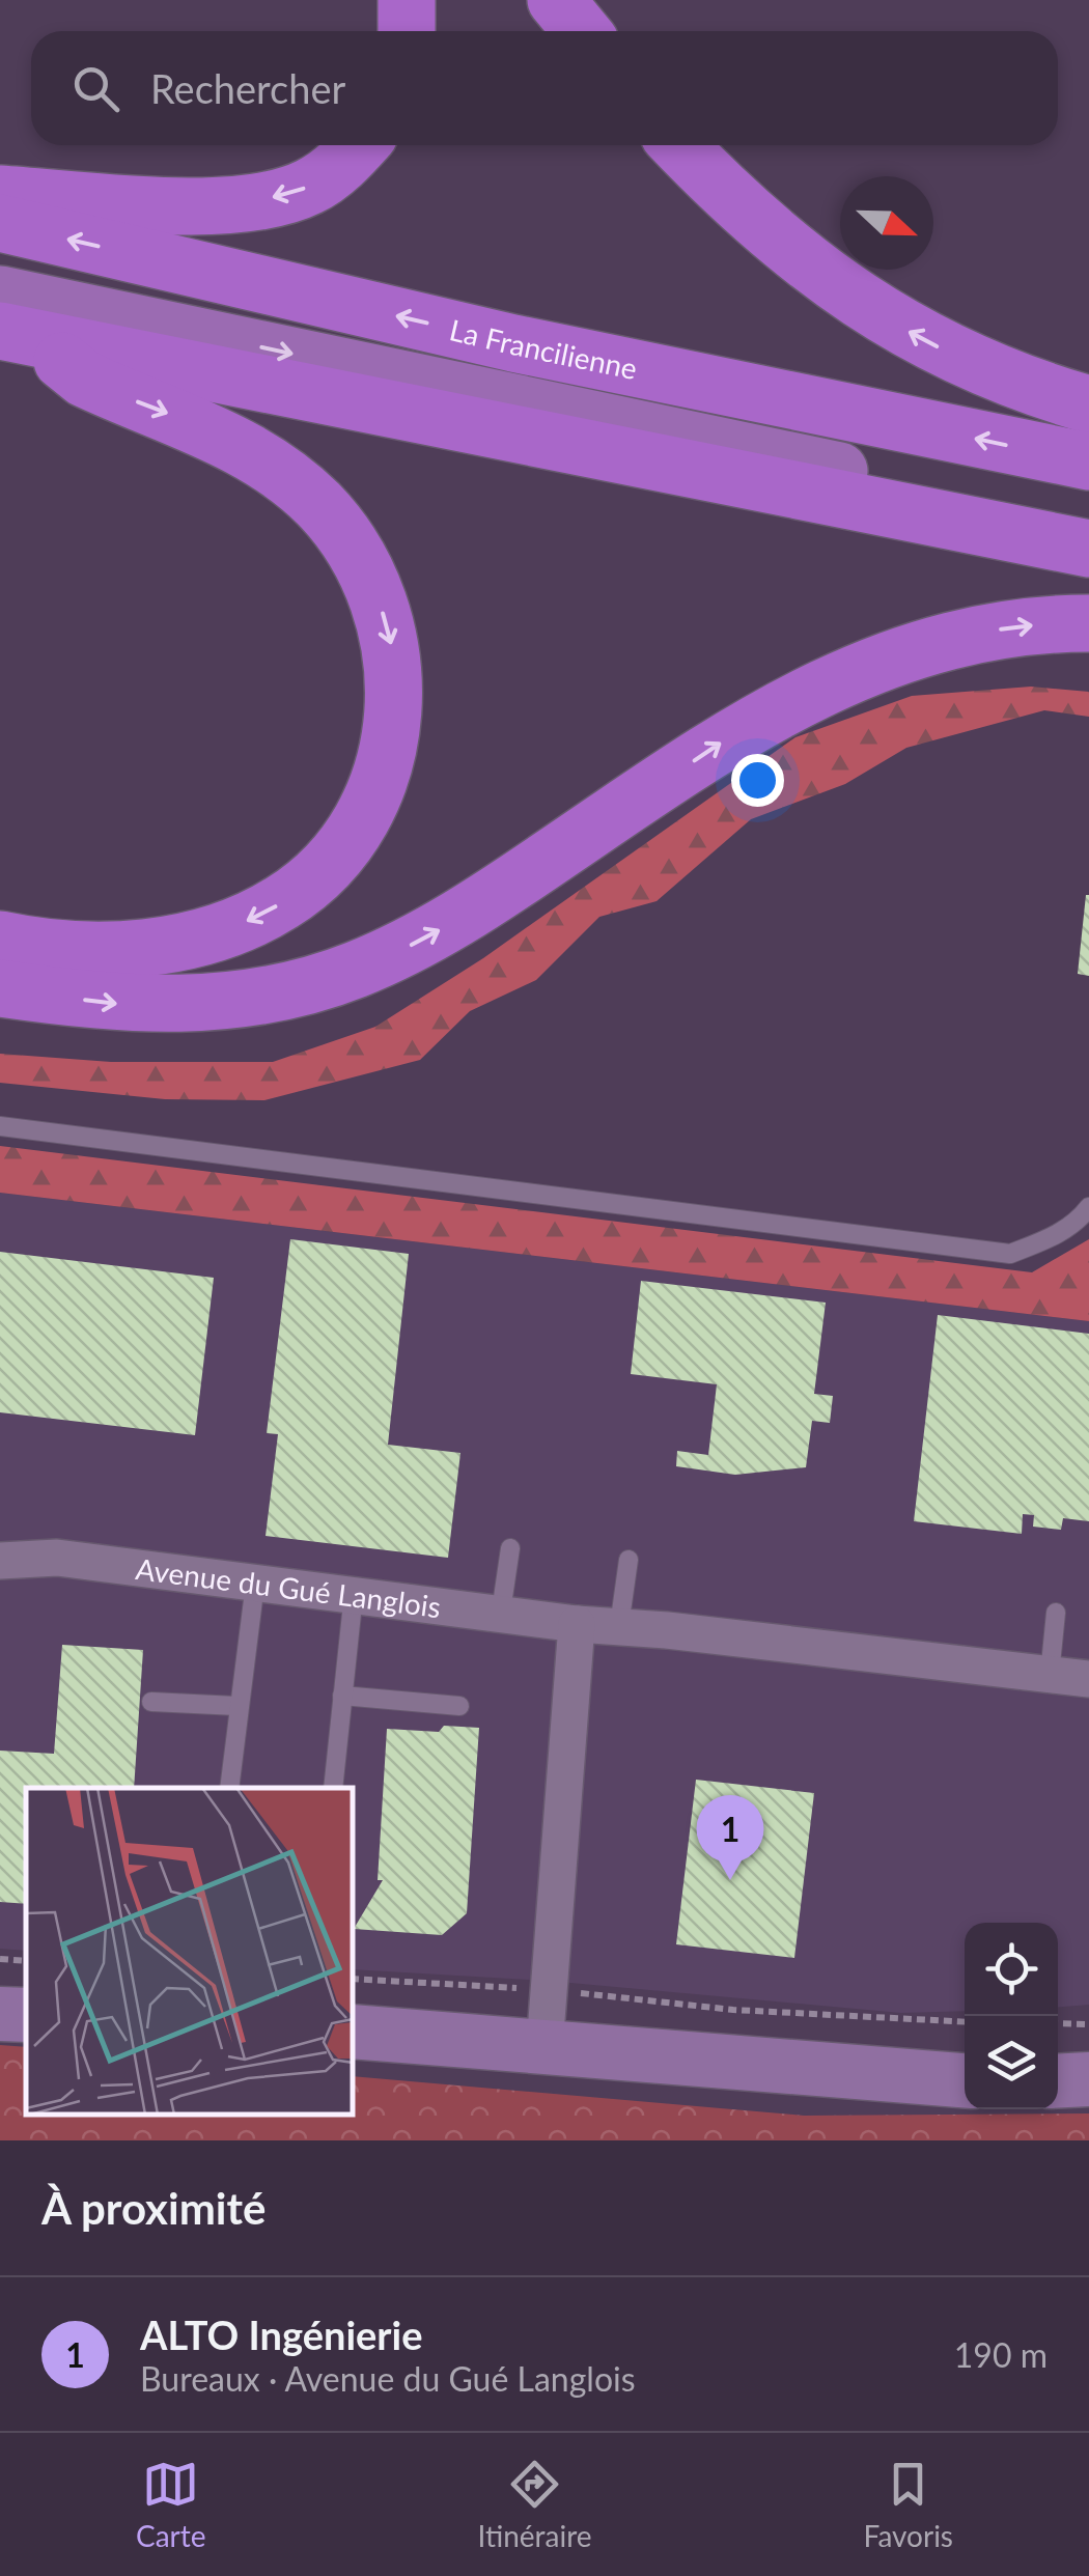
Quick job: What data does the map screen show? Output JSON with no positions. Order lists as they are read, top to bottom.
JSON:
{
  "streets": {
    "highway": ["La Francilienne"],
    "street": ["Avenue du Gué Langlois"]
  },
  "north": "right",
  "page": {
    "search": "Rechercher",
    "pins": "1",
    "heading": "À proximité",
    "list": [
      {
        "mark": "1",
        "name": "ALTO Ingénierie",
        "note": "Bureaux · Avenue du Gué Langlois",
        "value": "190 m"
      }
    ],
    "nav": ["Carte", "Itinéraire", "Favoris"]
  }
}
